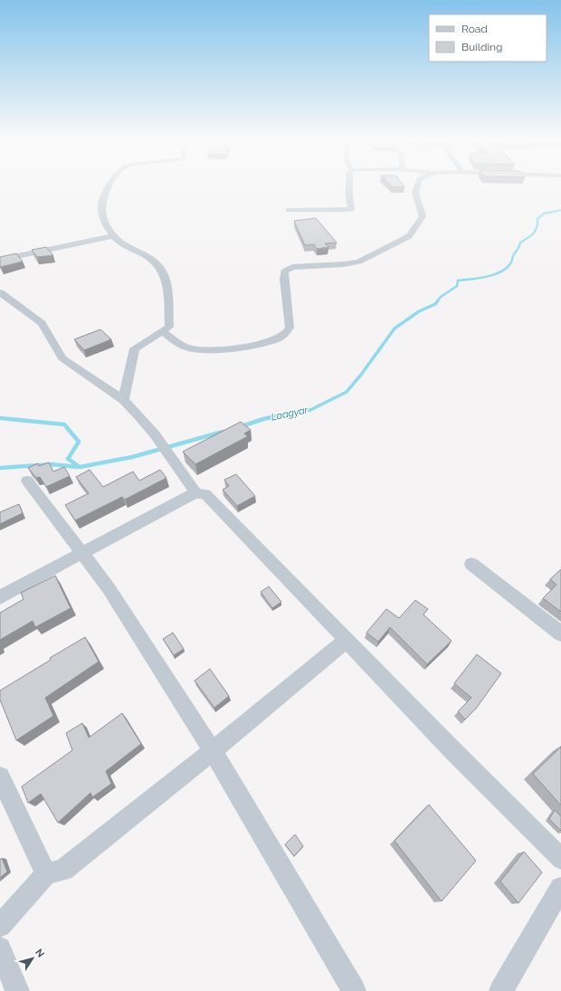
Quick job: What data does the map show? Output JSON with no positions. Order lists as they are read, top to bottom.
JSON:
{
  "water": ["Laagyar"],
  "legend": ["Road", "Building"],
  "north": "top right"
}
